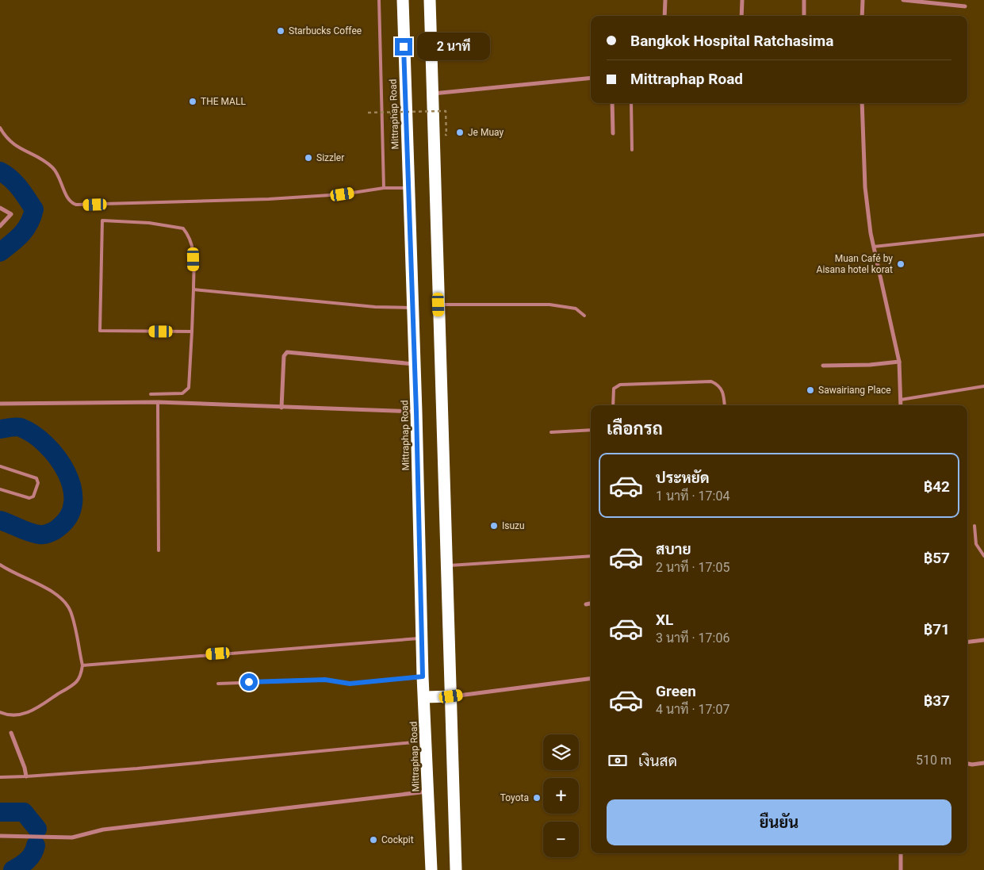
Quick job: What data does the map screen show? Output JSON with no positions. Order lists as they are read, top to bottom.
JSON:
{
  "streets": {
    "highway": ["Mittraphap Road"]
  },
  "places": [
    "Starbucks Coffee",
    "THE MALL",
    "Je Muay",
    "Sizzler",
    "Muan Café by Aisana hotel korat",
    "Sawairiang Place",
    "Isuzu",
    "Toyota",
    "Cockpit"
  ],
  "page": {
    "banner": ["Bangkok Hospital Ratchasima", "Mittraphap Road"],
    "bubble": "2 นาที",
    "heading": "เลือกรถ",
    "list": [
      {
        "name": "ประหยัด",
        "note": "1 นาที · 17:04",
        "value": "฿42"
      },
      {
        "name": "สบาย",
        "note": "2 นาที · 17:05",
        "value": "฿57"
      },
      {
        "name": "XL",
        "note": "3 นาที · 17:06",
        "value": "฿71"
      },
      {
        "name": "Green",
        "note": "4 นาที · 17:07",
        "value": "฿37"
      }
    ],
    "map_buttons": ["+", "−"],
    "pay": ["เงินสด", "510 m"],
    "buttons": "ยืนยัน"
  }
}
